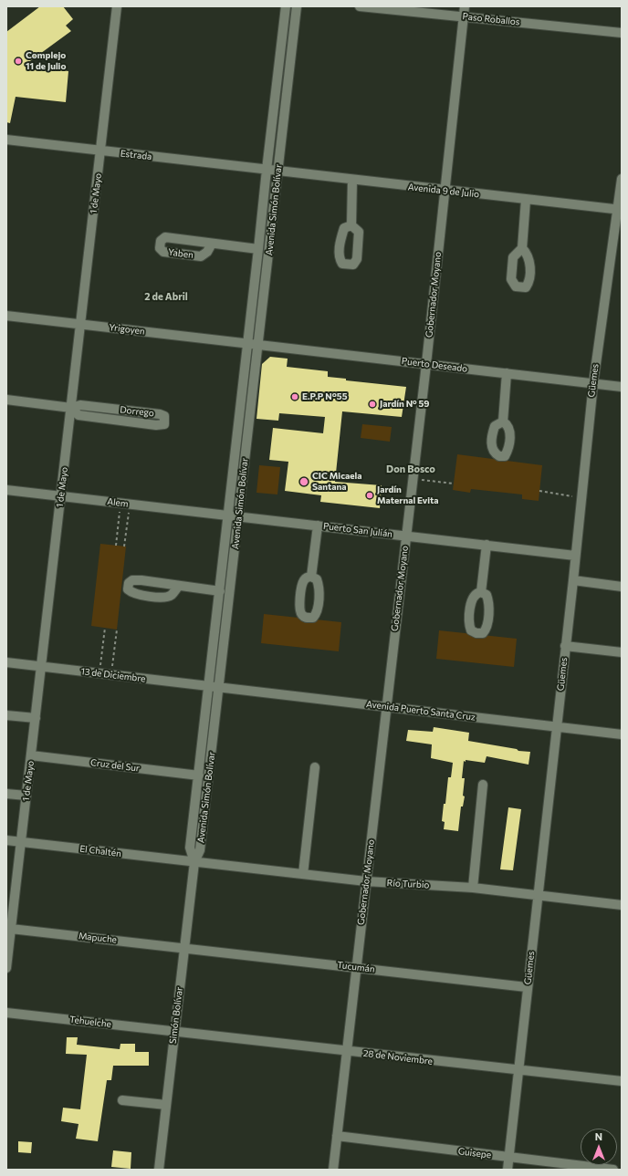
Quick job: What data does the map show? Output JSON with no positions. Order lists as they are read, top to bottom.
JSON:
{
  "streets": {
    "street": [
      "Paso Roballos",
      "Estrada",
      "Avenida 9 de Julio",
      "1 de Mayo",
      "Avenida Simón Bolívar",
      "Yaben",
      "Gobernador Moyano",
      "Yrigoyen",
      "Puerto Deseado",
      "Güemes",
      "Dorrego",
      "Alem",
      "Puerto San Julián",
      "13 de Diciembre",
      "Avenida Puerto Santa Cruz",
      "Cruz del Sur",
      "El Chaltén",
      "Río Turbio",
      "Mapuche",
      "Tucumán",
      "Simón Bolívar",
      "Tehuelche",
      "28 de Noviembre",
      "Guisepe"
    ]
  },
  "crossings": [
    ["Paso Roballos", "Gobernador Moyano"],
    ["Estrada", "Avenida 9 de Julio"],
    ["Estrada", "1 de Mayo"],
    ["Estrada", "Avenida Simón Bolívar"],
    ["Avenida 9 de Julio", "Avenida Simón Bolívar"],
    ["Avenida 9 de Julio", "Gobernador Moyano"],
    ["Avenida 9 de Julio", "Güemes"],
    ["1 de Mayo", "Yrigoyen"],
    ["1 de Mayo", "Dorrego"],
    ["1 de Mayo", "Alem"],
    ["1 de Mayo", "13 de Diciembre"],
    ["1 de Mayo", "Cruz del Sur"],
    ["1 de Mayo", "El Chaltén"],
    ["1 de Mayo", "Mapuche"],
    ["Avenida Simón Bolívar", "Yaben"],
    ["Avenida Simón Bolívar", "Yrigoyen"],
    ["Avenida Simón Bolívar", "Puerto Deseado"],
    ["Avenida Simón Bolívar", "Alem"],
    ["Avenida Simón Bolívar", "Puerto San Julián"],
    ["Avenida Simón Bolívar", "13 de Diciembre"],
    ["Avenida Simón Bolívar", "Avenida Puerto Santa Cruz"],
    ["Avenida Simón Bolívar", "Cruz del Sur"],
    ["Avenida Simón Bolívar", "El Chaltén"],
    ["Avenida Simón Bolívar", "Río Turbio"],
    ["Avenida Simón Bolívar", "Simón Bolívar"],
    ["Gobernador Moyano", "Puerto Deseado"],
    ["Gobernador Moyano", "Puerto San Julián"],
    ["Gobernador Moyano", "Avenida Puerto Santa Cruz"],
    ["Gobernador Moyano", "Río Turbio"],
    ["Gobernador Moyano", "Tucumán"],
    ["Gobernador Moyano", "28 de Noviembre"],
    ["Gobernador Moyano", "Guisepe"],
    ["Yrigoyen", "Puerto Deseado"],
    ["Puerto Deseado", "Güemes"],
    ["Güemes", "Puerto San Julián"],
    ["Güemes", "Avenida Puerto Santa Cruz"],
    ["Güemes", "Río Turbio"],
    ["Güemes", "Tucumán"],
    ["Güemes", "28 de Noviembre"],
    ["Güemes", "Guisepe"],
    ["Alem", "Puerto San Julián"],
    ["13 de Diciembre", "Avenida Puerto Santa Cruz"],
    ["El Chaltén", "Río Turbio"],
    ["El Chaltén", "Simón Bolívar"],
    ["Río Turbio", "Simón Bolívar"],
    ["Mapuche", "Tucumán"],
    ["Mapuche", "Simón Bolívar"],
    ["Tucumán", "Simón Bolívar"],
    ["Simón Bolívar", "Tehuelche"],
    ["Simón Bolívar", "28 de Noviembre"],
    ["Tehuelche", "28 de Noviembre"]
  ],
  "districts": ["2 de Abril", "Don Bosco"],
  "places": [
    "Complejo 11 de Julio",
    "E.P.P N°55",
    "Jardín Nº 59",
    "CIC Micaela Santana",
    "Jardín Maternal Evita"
  ],
  "north": "top"
}
